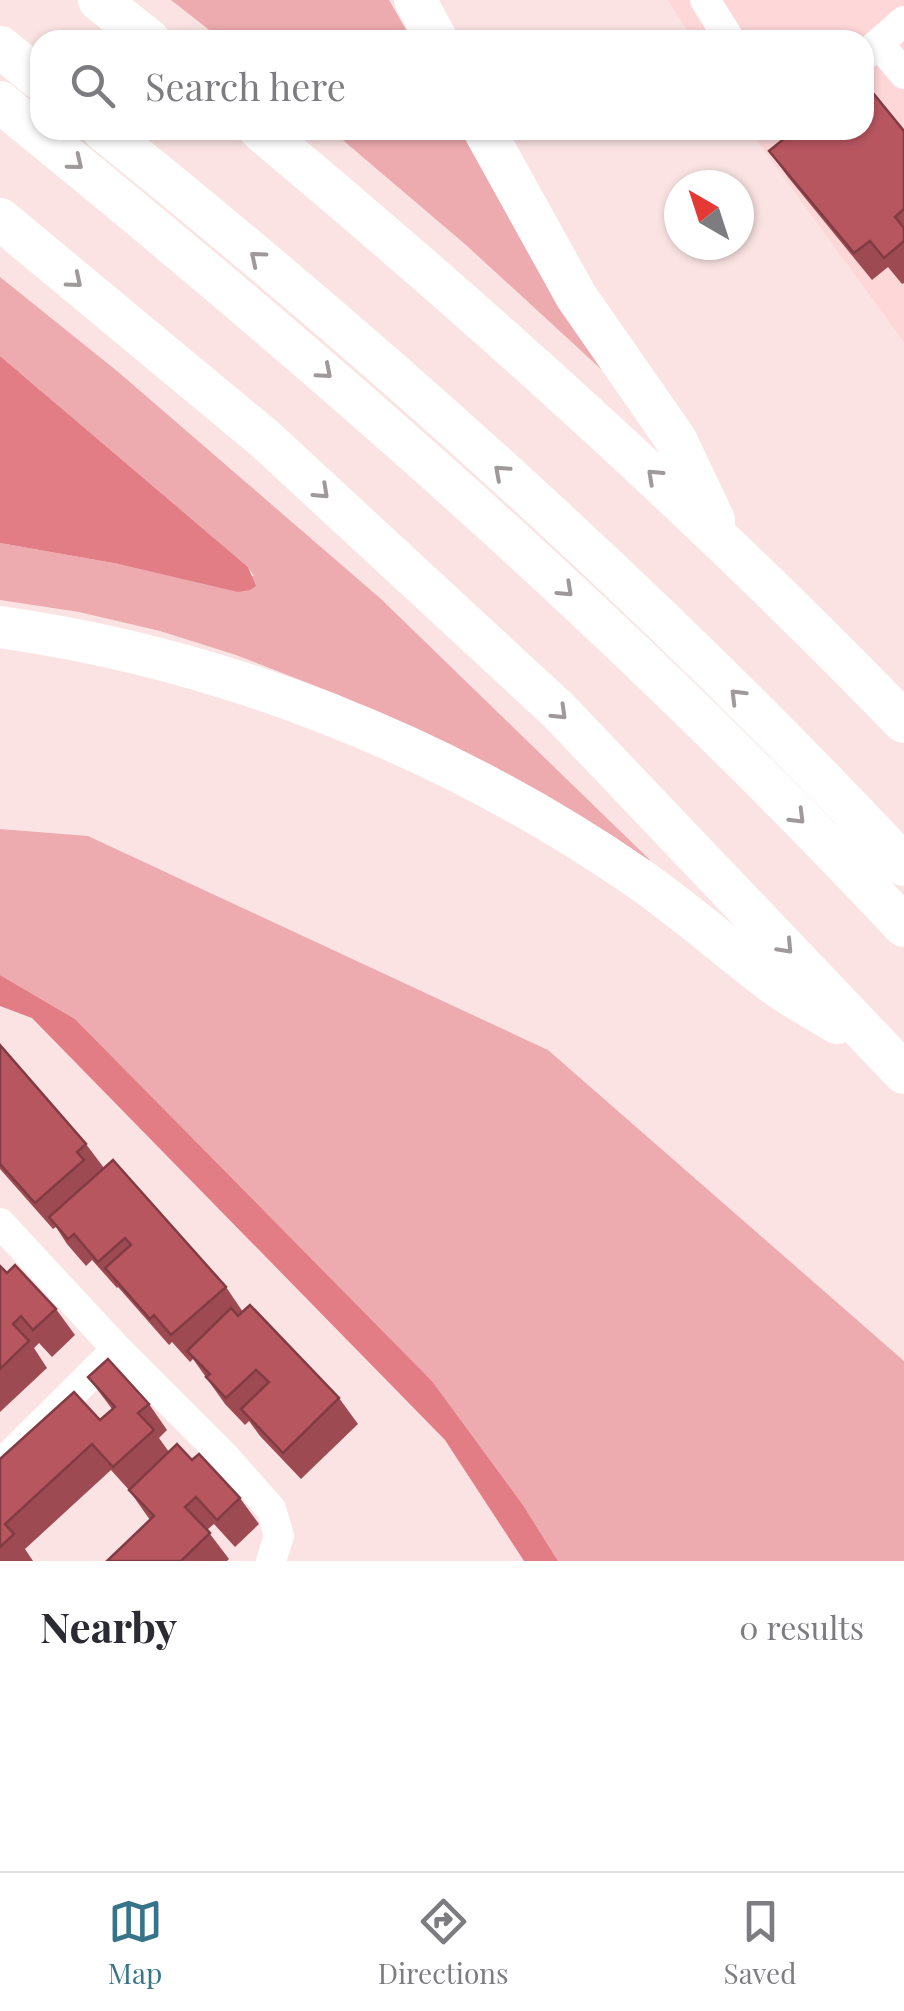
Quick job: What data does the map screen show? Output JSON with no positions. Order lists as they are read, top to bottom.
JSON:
{
  "north": "top left",
  "page": {
    "search": "Search here",
    "heading": ["Nearby", "0 results"],
    "nav": ["Map", "Directions", "Saved"]
  }
}
